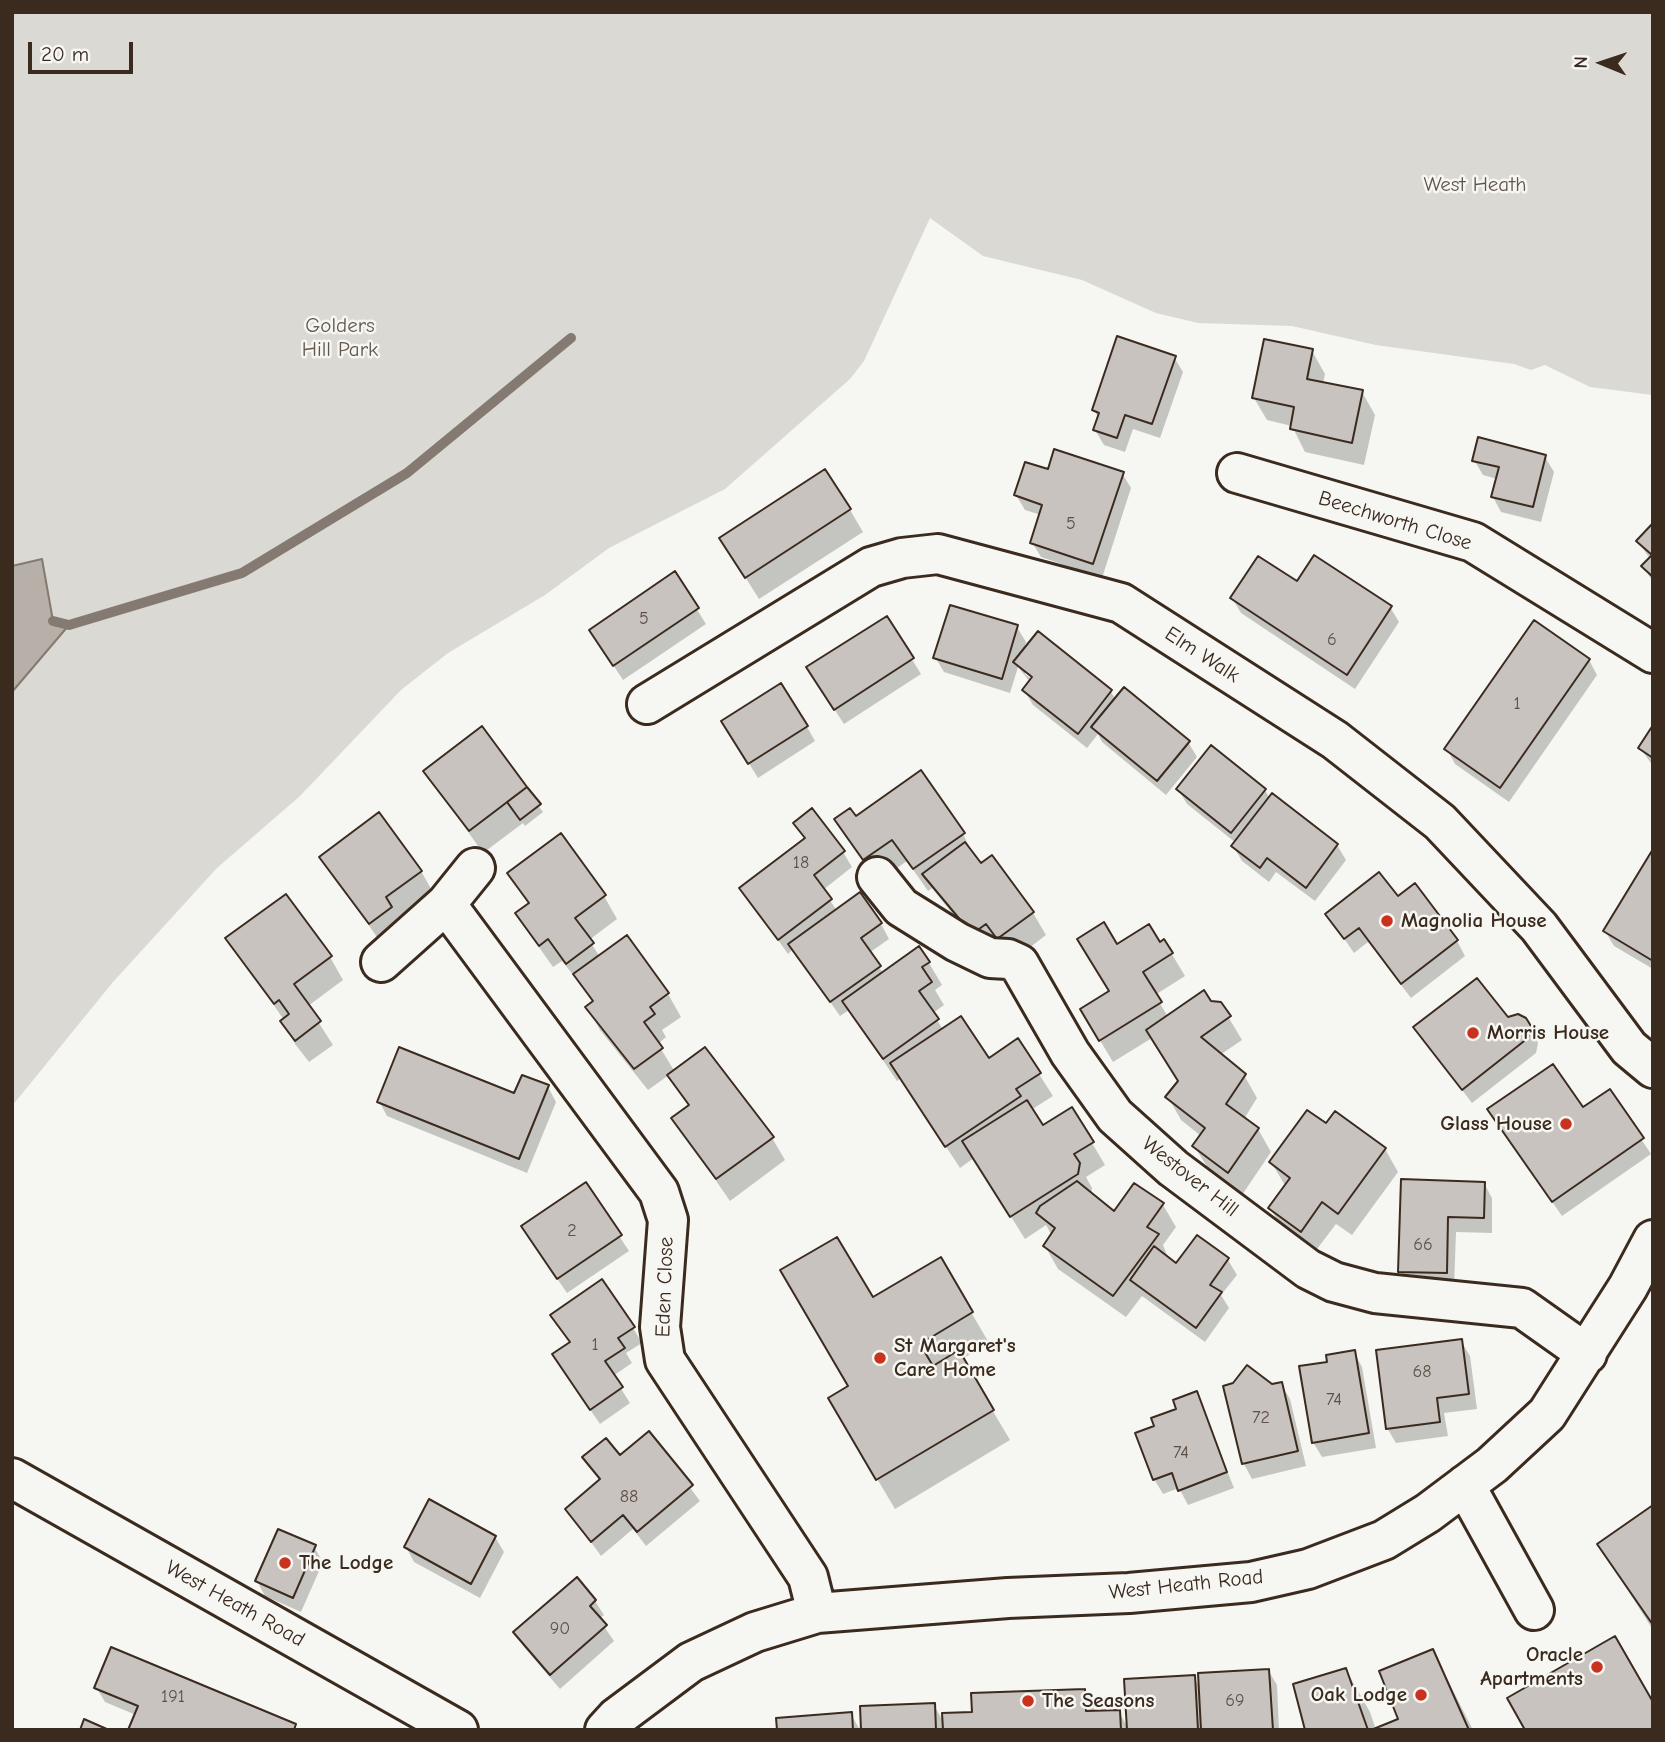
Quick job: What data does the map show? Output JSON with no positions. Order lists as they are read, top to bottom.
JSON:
{
  "streets": {
    "street": [
      "Beechworth Close",
      "Elm Walk",
      "Westover Hill",
      "Eden Close",
      "West Heath Road"
    ]
  },
  "crossings": [
    ["Westover Hill", "West Heath Road"],
    ["Eden Close", "West Heath Road"]
  ],
  "parks": ["West Heath", "Golders Hill Park"],
  "places": [
    "Magnolia House",
    "Morris House",
    "Glass House",
    "St Margaret's Care Home",
    "The Lodge",
    "Oracle Apartments",
    "Oak Lodge",
    "The Seasons"
  ],
  "house_numbers": [
    "5",
    "5",
    "6",
    "1",
    "18",
    "2",
    "66",
    "1",
    "68",
    "74",
    "72",
    "74",
    "88",
    "90",
    "191",
    "69"
  ],
  "scale_bar": "20 m",
  "north": "left"
}
